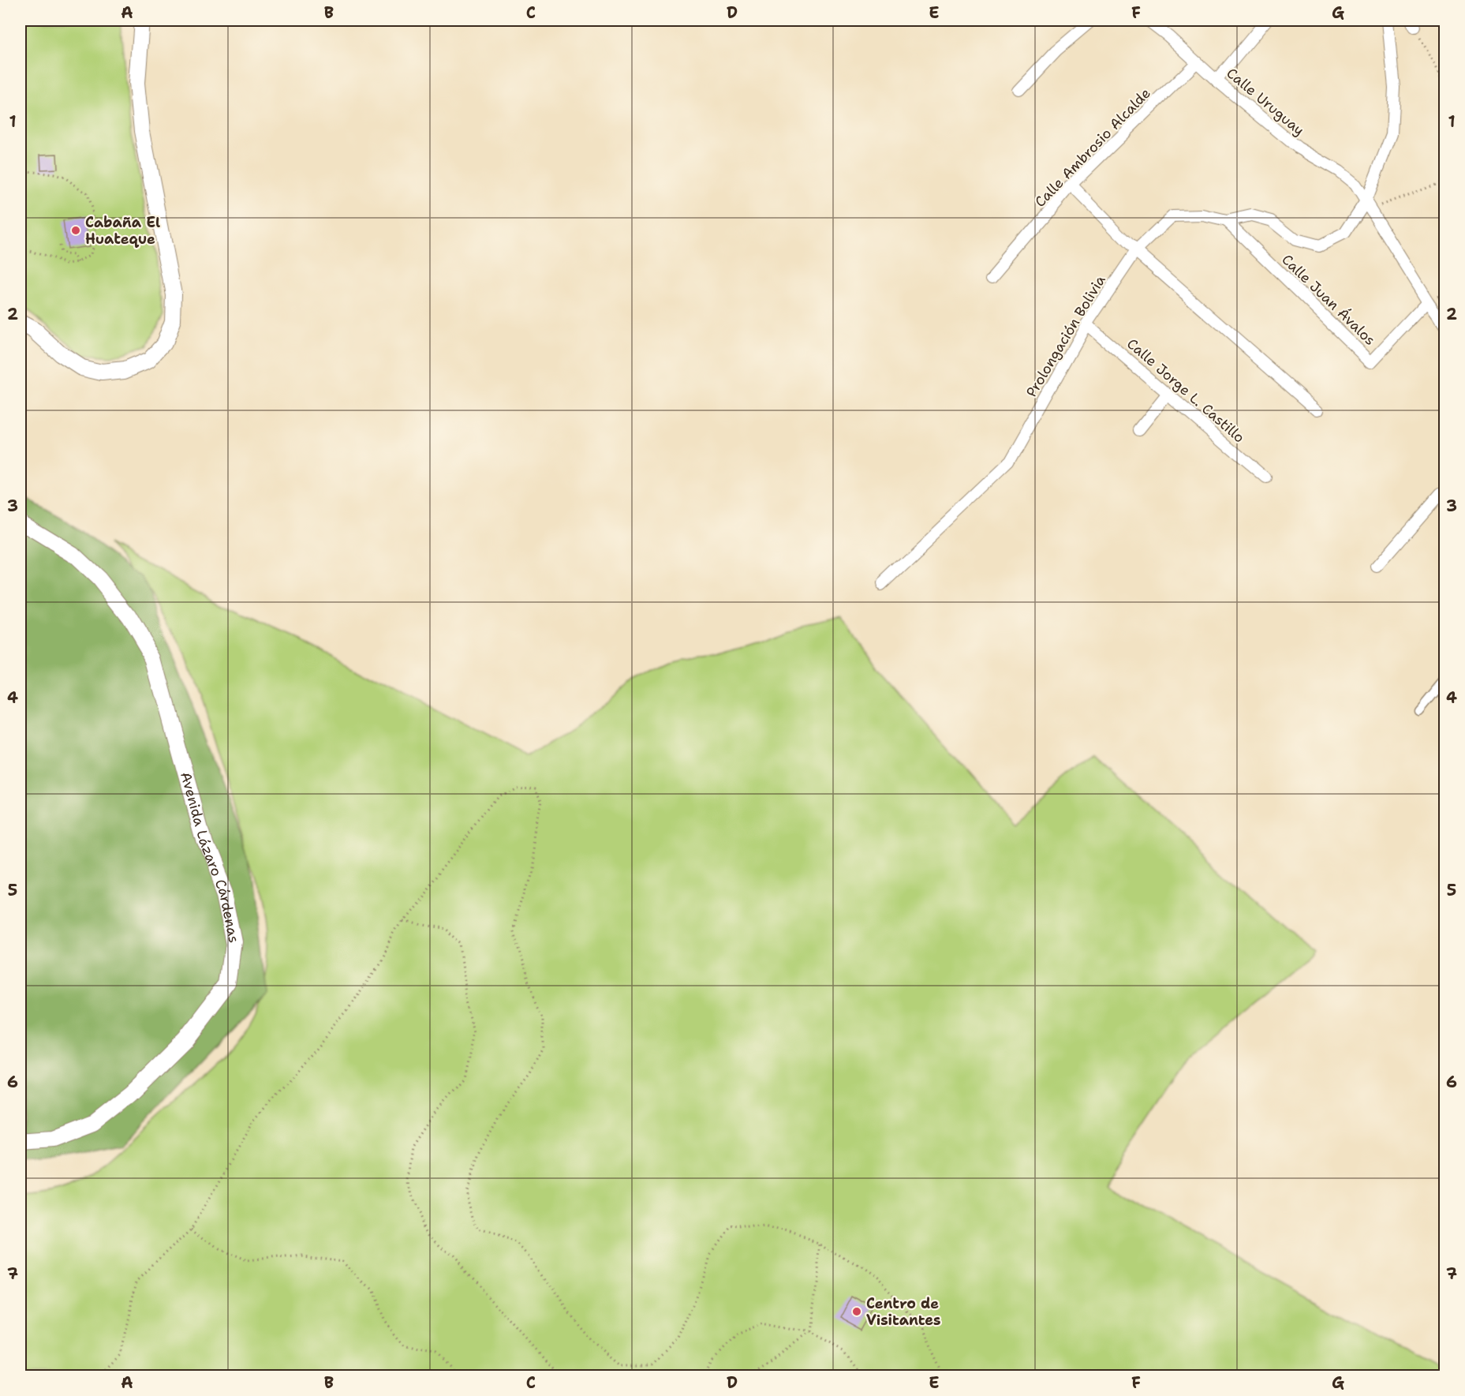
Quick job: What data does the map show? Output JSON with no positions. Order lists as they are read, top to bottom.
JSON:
{
  "streets": {
    "main road": ["Avenida Lázaro Cárdenas"],
    "street": [
      "Calle Uruguay",
      "Calle Ambrosio Alcalde",
      "Calle Juan Ávalos",
      "Prolongación Bolivia",
      "Calle Jorge L. Castillo"
    ]
  },
  "crossings": [
    ["Calle Uruguay", "Calle Ambrosio Alcalde"],
    ["Calle Uruguay", "Calle Juan Ávalos"],
    ["Calle Uruguay", "Prolongación Bolivia"],
    ["Calle Juan Ávalos", "Prolongación Bolivia"],
    ["Prolongación Bolivia", "Calle Jorge L. Castillo"]
  ],
  "places": ["Cabaña El Huateque", "Centro de Visitantes"],
  "grid": {
    "columns": [
      "A",
      "B",
      "C",
      "D",
      "E",
      "F",
      "G"
    ],
    "rows": [
      "1",
      "2",
      "3",
      "4",
      "5",
      "6",
      "7"
    ]
  }
}
